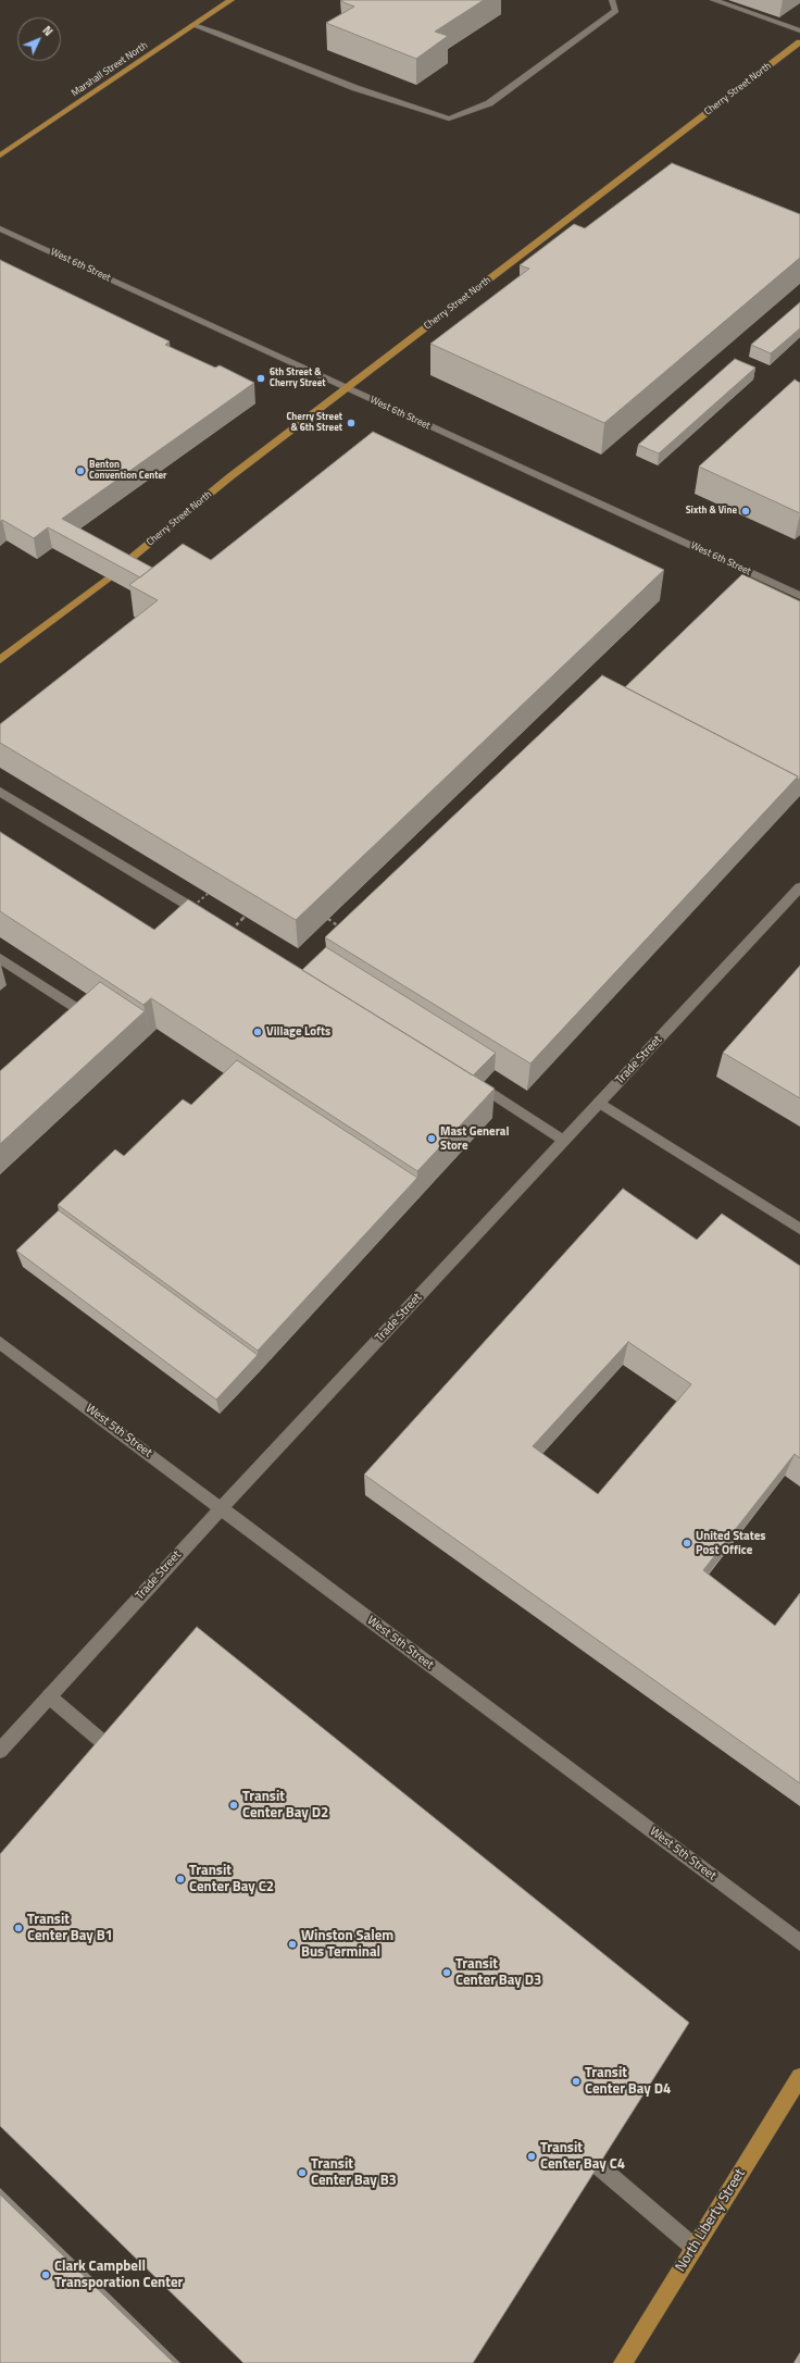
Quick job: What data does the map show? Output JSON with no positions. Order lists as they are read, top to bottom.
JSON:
{
  "streets": {
    "main road": ["Marshall Street North", "Cherry Street North", "North Liberty Street"],
    "street": ["West 6th Street", "Trade Street", "West 5th Street"]
  },
  "crossings": [
    ["Cherry Street North", "West 6th Street"],
    ["Trade Street", "West 5th Street"]
  ],
  "places": [
    "6th Street & Cherry Street",
    "Cherry Street & 6th Street",
    "Benton Convention Center",
    "Sixth & Vine",
    "Village Lofts",
    "Mast General Store",
    "United States Post Office",
    "Transit Center Bay D2",
    "Transit Center Bay C2",
    "Transit Center Bay B1",
    "Winston Salem Bus Terminal",
    "Transit Center Bay D3",
    "Transit Center Bay D4",
    "Transit Center Bay C4",
    "Transit Center Bay B3",
    "Clark Campbell Transporation Center"
  ],
  "north": "top right"
}
